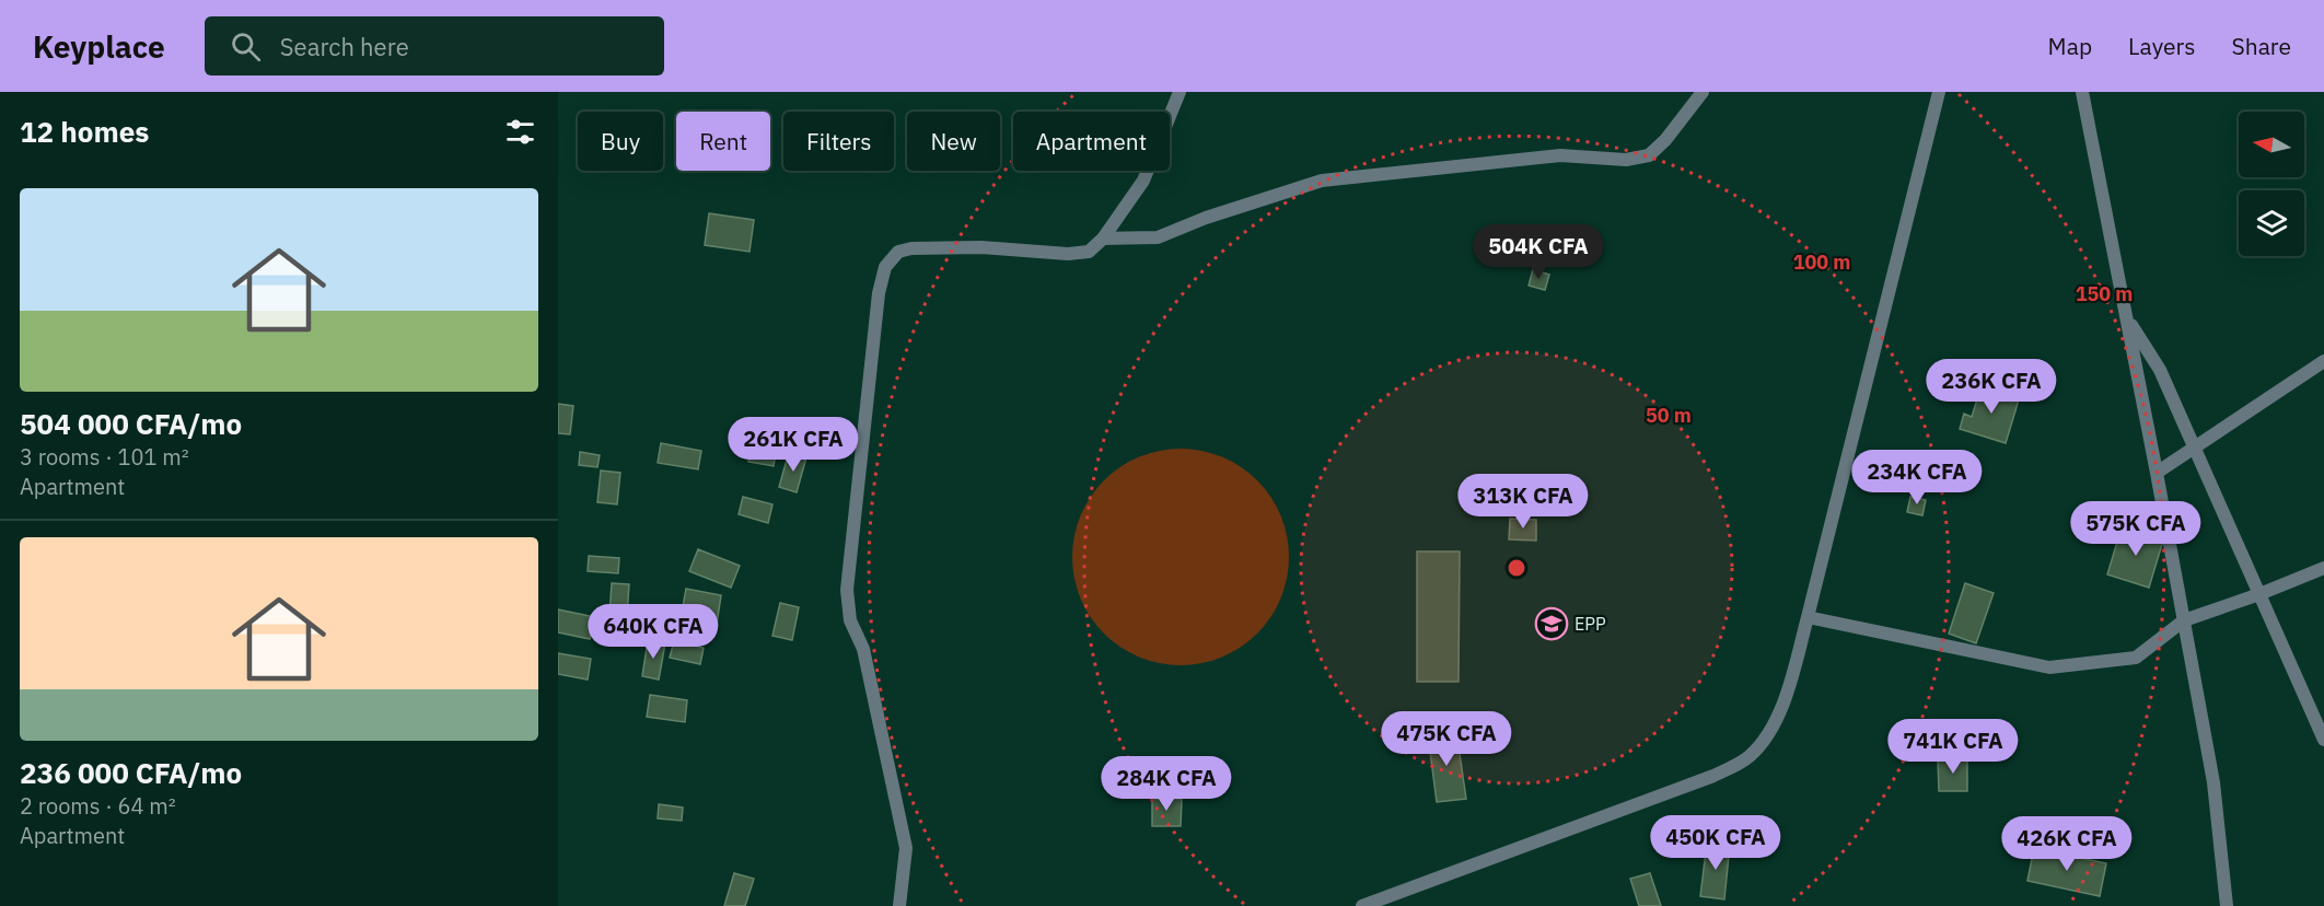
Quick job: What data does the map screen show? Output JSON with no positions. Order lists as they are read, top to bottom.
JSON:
{
  "places": {
    "school or university": ["EPP"]
  },
  "north": "left",
  "page": {
    "header": "Keyplace",
    "search": "Search here",
    "nav": ["Map", "Layers", "Share"],
    "heading": "12 homes",
    "chip": [
      "Buy",
      "Rent",
      "Filters",
      "New",
      "Apartment"
    ],
    "list": [
      {
        "name": "504 000 CFA/mo",
        "note": "3 rooms · 101 m² · Apartment"
      },
      {
        "name": "236 000 CFA/mo",
        "note": "2 rooms · 64 m² · Apartment"
      }
    ],
    "price": [
      "504K CFA",
      "236K CFA",
      "261K CFA",
      "234K CFA",
      "313K CFA",
      "575K CFA",
      "640K CFA",
      "475K CFA",
      "741K CFA",
      "284K CFA",
      "450K CFA",
      "426K CFA"
    ]
  },
  "rings": ["100 m", "150 m", "50 m"]
}
